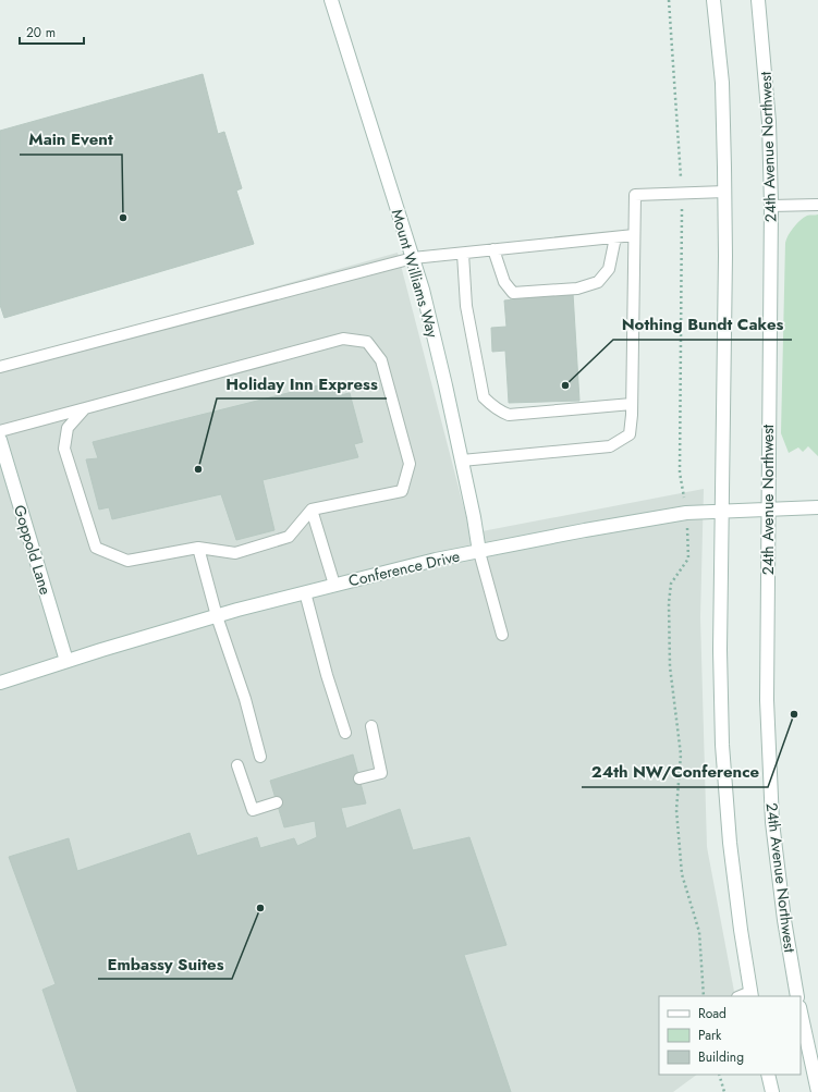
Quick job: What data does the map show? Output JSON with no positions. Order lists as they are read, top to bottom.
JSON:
{
  "streets": {
    "main road": [
      "24th Avenue Northwest",
      "Mount Williams Way",
      "Goppold Lane",
      "Conference Drive"
    ]
  },
  "crossings": [
    ["24th Avenue Northwest", "Conference Drive"],
    ["Mount Williams Way", "Conference Drive"],
    ["Goppold Lane", "Conference Drive"]
  ],
  "places": [
    "Main Event",
    "Nothing Bundt Cakes",
    "Holiday Inn Express",
    "24th NW/Conference",
    "Embassy Suites"
  ],
  "legend": ["Road", "Park", "Building"],
  "scale_bar": "20 m"
}
